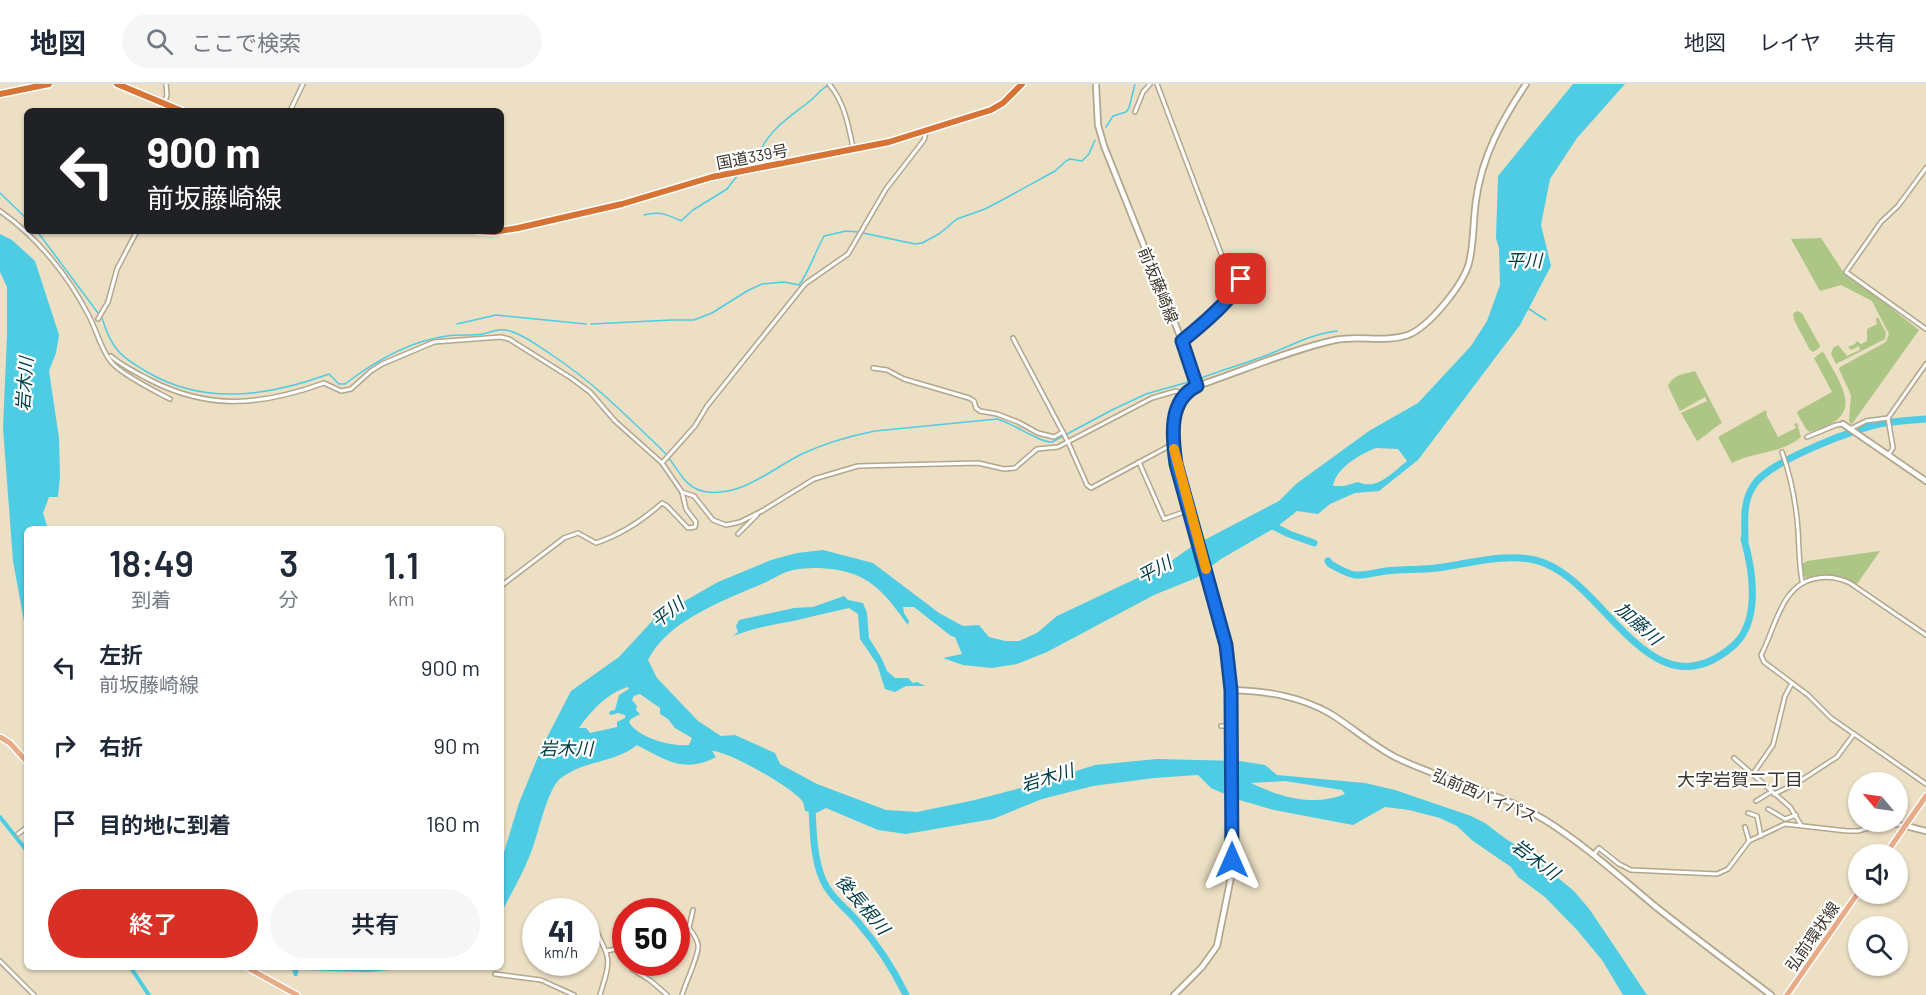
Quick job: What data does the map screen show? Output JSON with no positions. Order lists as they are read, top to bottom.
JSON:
{
  "streets": {
    "highway": ["国道339号"],
    "main road": ["弘前環状線"],
    "street": ["前坂藤崎線", "弘前西バイパス"]
  },
  "districts": ["大字岩賀二丁目"],
  "water": [
    "平川",
    "岩木川",
    "加藤川",
    "後長根川"
  ],
  "north": "top left",
  "page": {
    "header": "地図",
    "search": "ここで検索",
    "nav": ["地図", "レイヤ", "共有"],
    "turn": ["900 m", "前坂藤崎線"],
    "eta": [
      "18:49",
      "到着",
      "3",
      "分",
      "1.1",
      "km"
    ],
    "list": [
      {
        "name": "左折",
        "note": "前坂藤崎線",
        "value": "900 m"
      },
      {
        "name": "右折",
        "value": "90 m"
      },
      {
        "name": "目的地に到着",
        "value": "160 m"
      }
    ],
    "buttons": ["終了", "共有"],
    "speed": "41 km/h",
    "limit": "50"
  }
}
